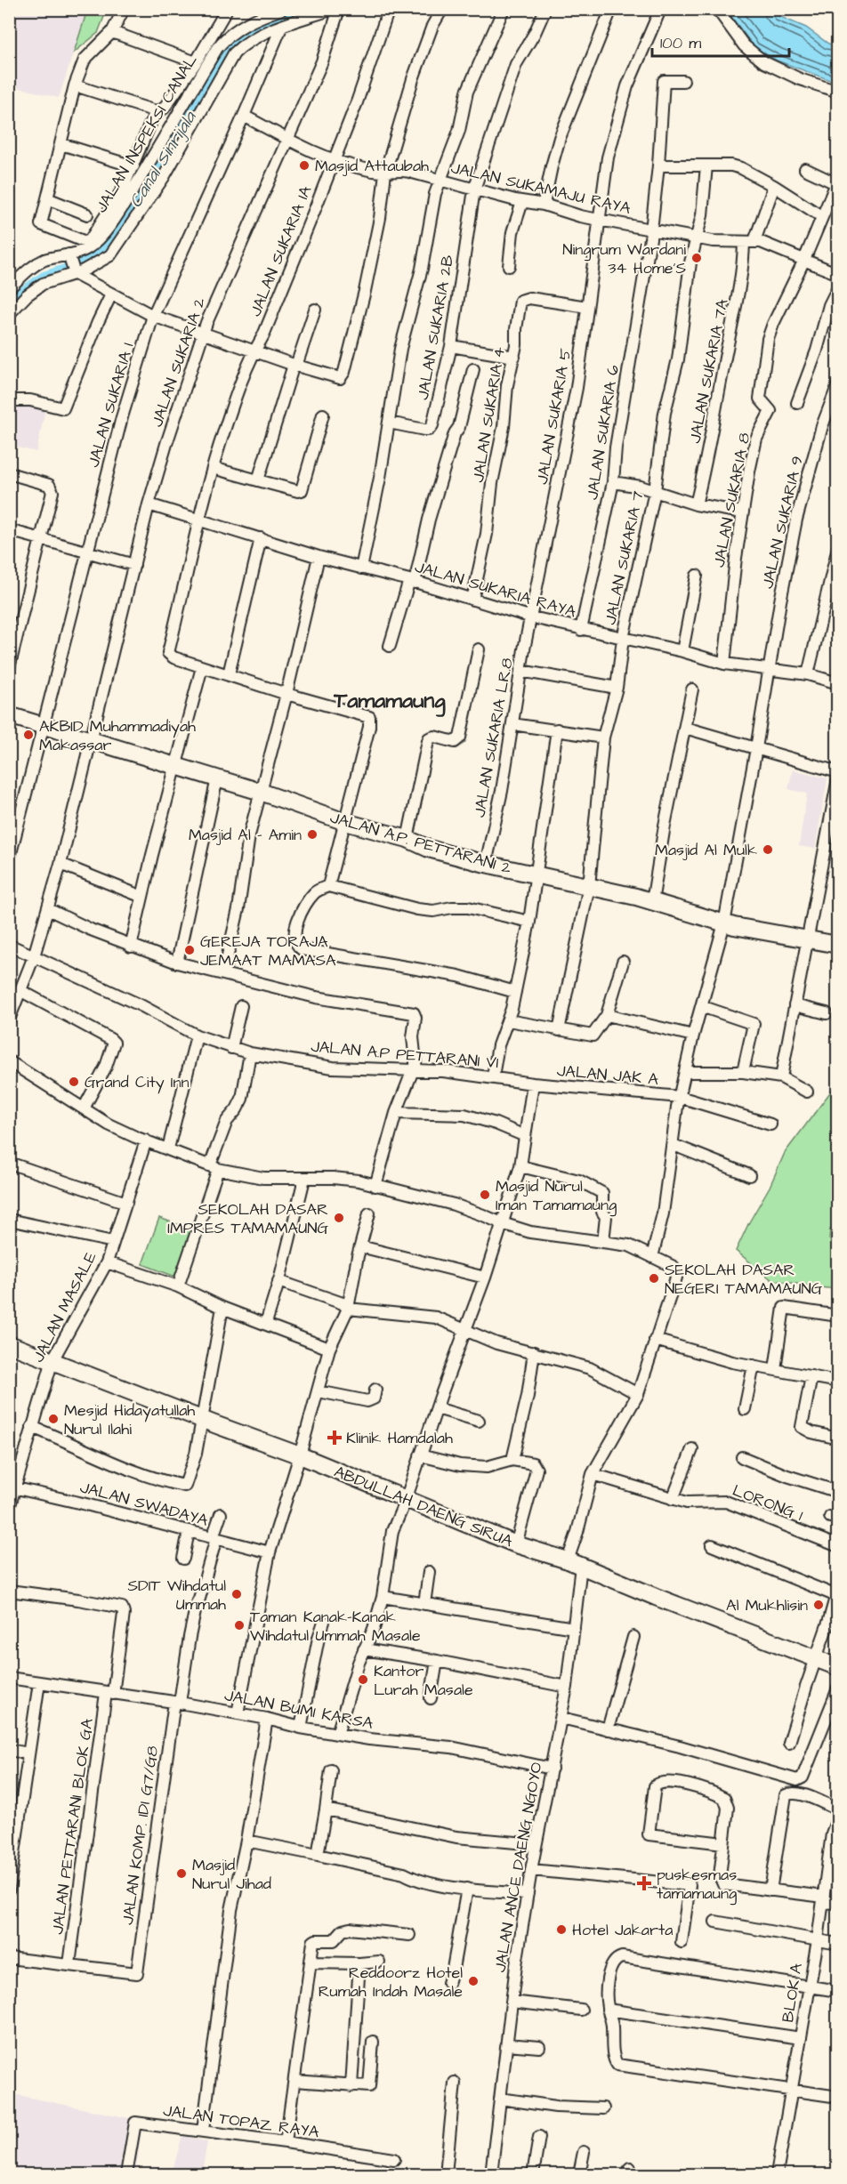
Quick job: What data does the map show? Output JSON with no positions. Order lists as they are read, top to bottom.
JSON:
{
  "streets": {
    "main road": ["JALAN A.P. PETTARANI 2", "ABDULLAH DAENG SIRUA"],
    "street": [
      "JALAN INSPEKSI CANAL",
      "JALAN SUKAMAJU RAYA",
      "JALAN SUKARIA IA",
      "JALAN SUKARIA 2B",
      "JALAN SUKARIA 2",
      "JALAN SUKARIA 7A",
      "JALAN SUKARIA I",
      "JALAN SUKARIA 4",
      "JALAN SUKARIA 5",
      "JALAN SUKARIA 6",
      "JALAN SUKARIA 8",
      "JALAN SUKARIA 9",
      "JALAN SUKARIA 7",
      "JALAN SUKARIA RAYA",
      "JALAN SUKARIA LR.8",
      "JALAN A.P PETTARANI VI",
      "JALAN JAK A",
      "JALAN MASALE",
      "LORONG 1",
      "JALAN SWADAYA",
      "JALAN BUMI KARSA",
      "JALAN PETTARANI BLOK GA",
      "JALAN KOMP. IDI G7/G8",
      "JALAN ANCE DAENG NGOYO",
      "BLOK A",
      "JALAN TOPAZ RAYA"
    ]
  },
  "crossings": [
    ["JALAN SUKAMAJU RAYA", "JALAN SUKARIA IA"],
    ["JALAN SUKAMAJU RAYA", "JALAN SUKARIA 2B"],
    ["JALAN SUKAMAJU RAYA", "JALAN SUKARIA 2"],
    ["JALAN SUKAMAJU RAYA", "JALAN SUKARIA 7A"],
    ["JALAN SUKAMAJU RAYA", "JALAN SUKARIA I"],
    ["JALAN SUKAMAJU RAYA", "JALAN SUKARIA 5"],
    ["JALAN SUKAMAJU RAYA", "JALAN SUKARIA 6"],
    ["JALAN SUKAMAJU RAYA", "JALAN SUKARIA 8"],
    ["JALAN SUKAMAJU RAYA", "JALAN SUKARIA 7"],
    ["JALAN SUKARIA IA", "JALAN SUKARIA RAYA"],
    ["JALAN SUKARIA 2", "JALAN SUKARIA RAYA"],
    ["JALAN SUKARIA 2", "JALAN A.P. PETTARANI 2"],
    ["JALAN SUKARIA 2", "JALAN A.P PETTARANI VI"],
    ["JALAN SUKARIA I", "JALAN A.P. PETTARANI 2"],
    ["JALAN SUKARIA 4", "JALAN SUKARIA 5"],
    ["JALAN SUKARIA 4", "JALAN SUKARIA RAYA"],
    ["JALAN SUKARIA 5", "JALAN SUKARIA RAYA"],
    ["JALAN SUKARIA 5", "JALAN SUKARIA LR.8"],
    ["JALAN SUKARIA 6", "JALAN SUKARIA RAYA"],
    ["JALAN SUKARIA 8", "JALAN SUKARIA RAYA"],
    ["JALAN SUKARIA 9", "JALAN SUKARIA RAYA"],
    ["JALAN SUKARIA 9", "JALAN A.P. PETTARANI 2"],
    ["JALAN SUKARIA 9", "JALAN JAK A"],
    ["JALAN SUKARIA 9", "JALAN ANCE DAENG NGOYO"],
    ["JALAN SUKARIA 7", "JALAN SUKARIA RAYA"],
    ["JALAN SUKARIA 7", "JALAN A.P. PETTARANI 2"],
    ["JALAN SUKARIA RAYA", "JALAN SUKARIA LR.8"],
    ["JALAN SUKARIA LR.8", "JALAN A.P. PETTARANI 2"],
    ["JALAN A.P PETTARANI VI", "JALAN JAK A"],
    ["JALAN MASALE", "JALAN SWADAYA"],
    ["JALAN MASALE", "ABDULLAH DAENG SIRUA"],
    ["LORONG 1", "JALAN ANCE DAENG NGOYO"],
    ["JALAN SWADAYA", "JALAN KOMP. IDI G7/G8"],
    ["ABDULLAH DAENG SIRUA", "JALAN ANCE DAENG NGOYO"],
    ["JALAN BUMI KARSA", "JALAN PETTARANI BLOK GA"],
    ["JALAN BUMI KARSA", "JALAN KOMP. IDI G7/G8"],
    ["JALAN BUMI KARSA", "JALAN ANCE DAENG NGOYO"],
    ["JALAN PETTARANI BLOK GA", "JALAN KOMP. IDI G7/G8"]
  ],
  "districts": ["Tamamaung"],
  "water": ["Canal Sinrijala"],
  "places": {
    "other": [
      "Masjid Attaubah",
      "Ningrum Wardani 34 Home'S",
      "AKBID Muhammadiyah Makassar",
      "Masjid Al - Amin",
      "Masjid Al Mulk",
      "GEREJA TORAJA JEMAAT MAMASA",
      "Grand City Inn",
      "Masjid Nurul Iman Tamamaung",
      "SEKOLAH DASAR IMPRES TAMAMAUNG",
      "SEKOLAH DASAR NEGERI TAMAMAUNG",
      "Mesjid Hidayatullah Nurul Ilahi",
      "SDIT Wihdatul Ummah",
      "Al Mukhlisin",
      "Taman Kanak-Kanak Wihdatul Ummah Masale",
      "Kantor Lurah Masale",
      "Masjid Nurul Jihad",
      "Hotel Jakarta",
      "Reddoorz Hotel Rumah Indah Masale"
    ],
    "health": ["Klinik Hamdalah", "puskesmas tamamaung"]
  },
  "scale_bar": "100 m"
}
